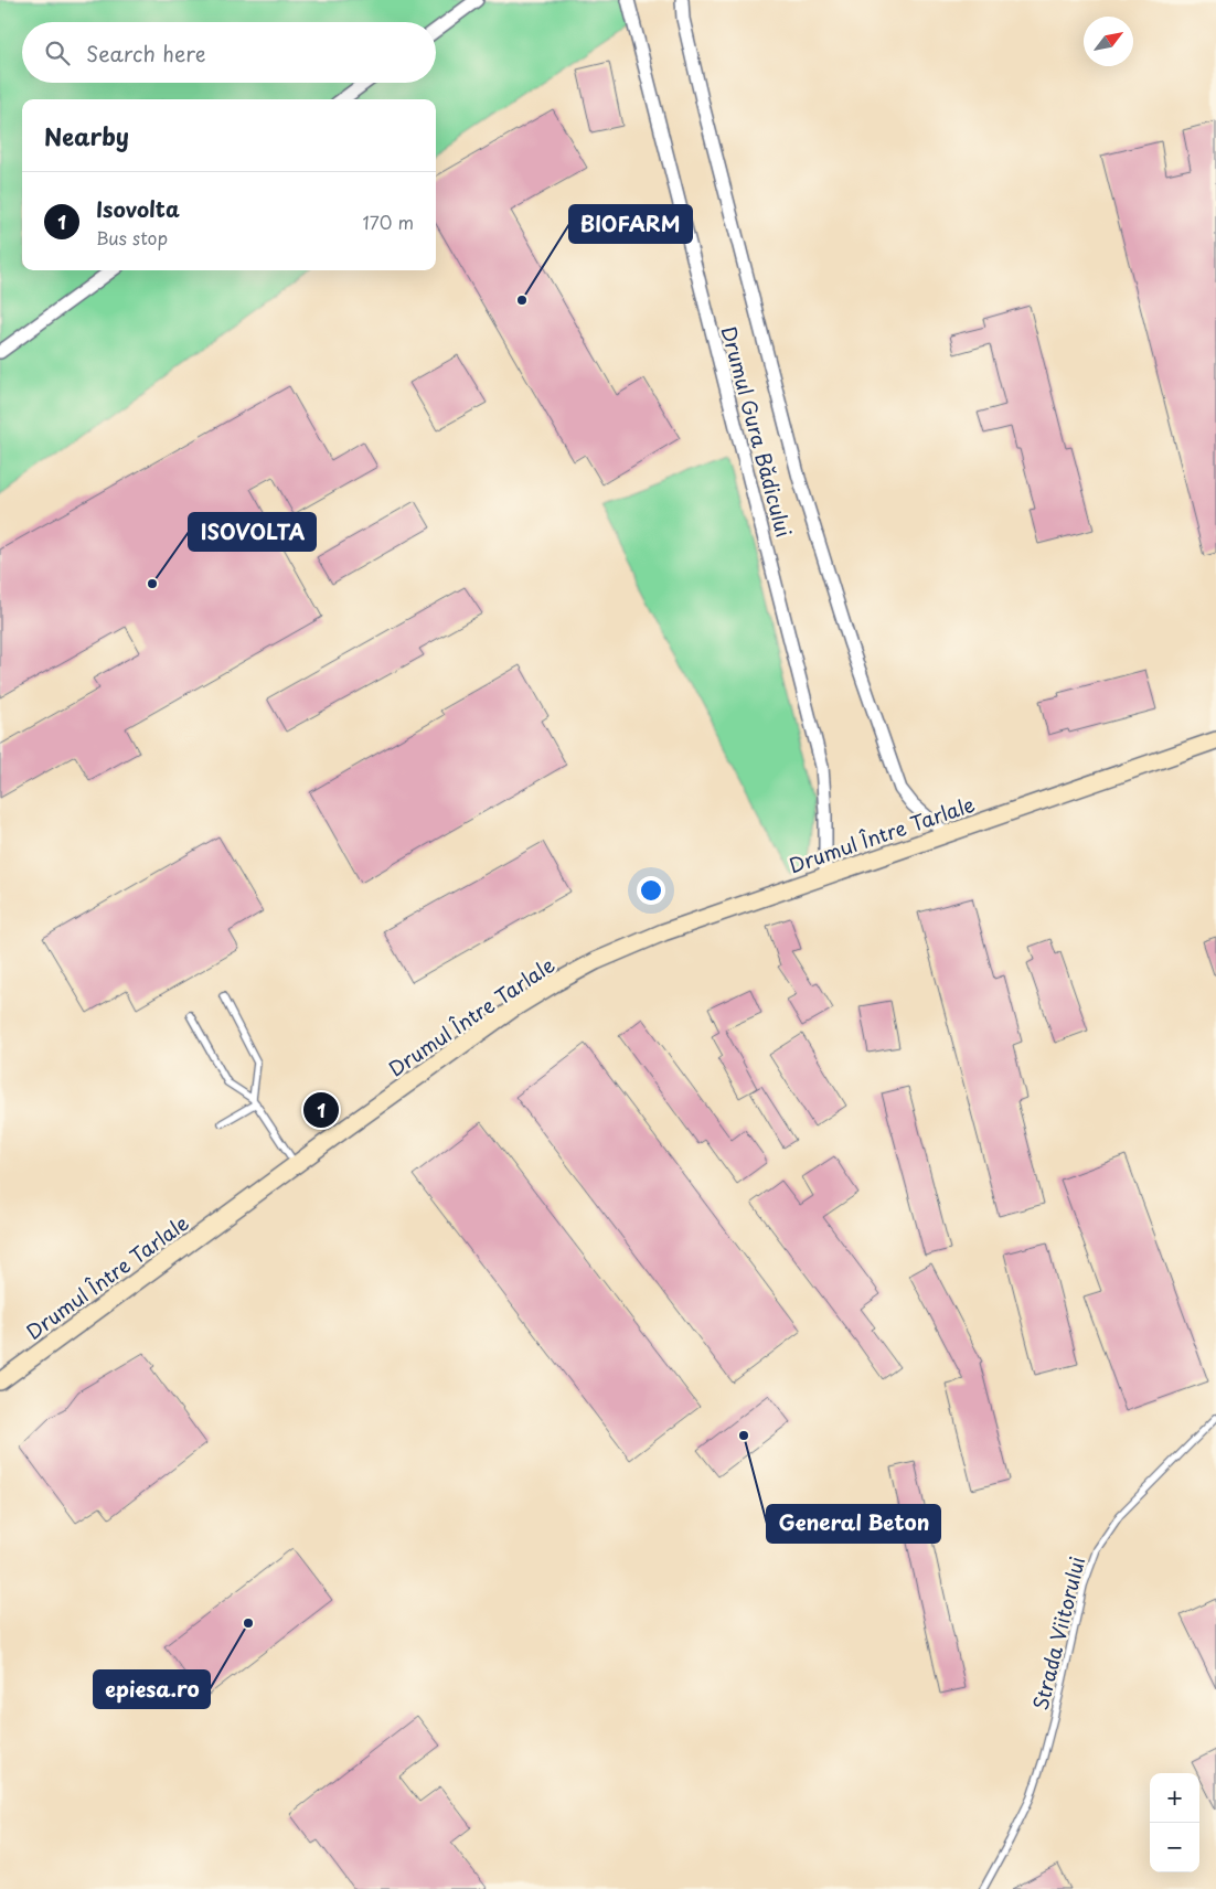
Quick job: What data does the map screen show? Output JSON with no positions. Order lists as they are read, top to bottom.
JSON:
{
  "streets": {
    "main road": ["Drumul Între Tarlale"],
    "street": ["Drumul Gura Bădicului"],
    "lane": ["Strada Viitorului"]
  },
  "crossings": [
    ["Drumul Gura Bădicului", "Drumul Între Tarlale"]
  ],
  "places": [
    "BIOFARM",
    "ISOVOLTA",
    "General Beton",
    "epiesa.ro"
  ],
  "north": "top right",
  "page": {
    "search": "Search here",
    "heading": "Nearby",
    "list": [
      {
        "mark": "1",
        "name": "Isovolta",
        "note": "Bus stop",
        "value": "170 m"
      }
    ],
    "pins": "1",
    "map_buttons": ["+", "−"]
  }
}
